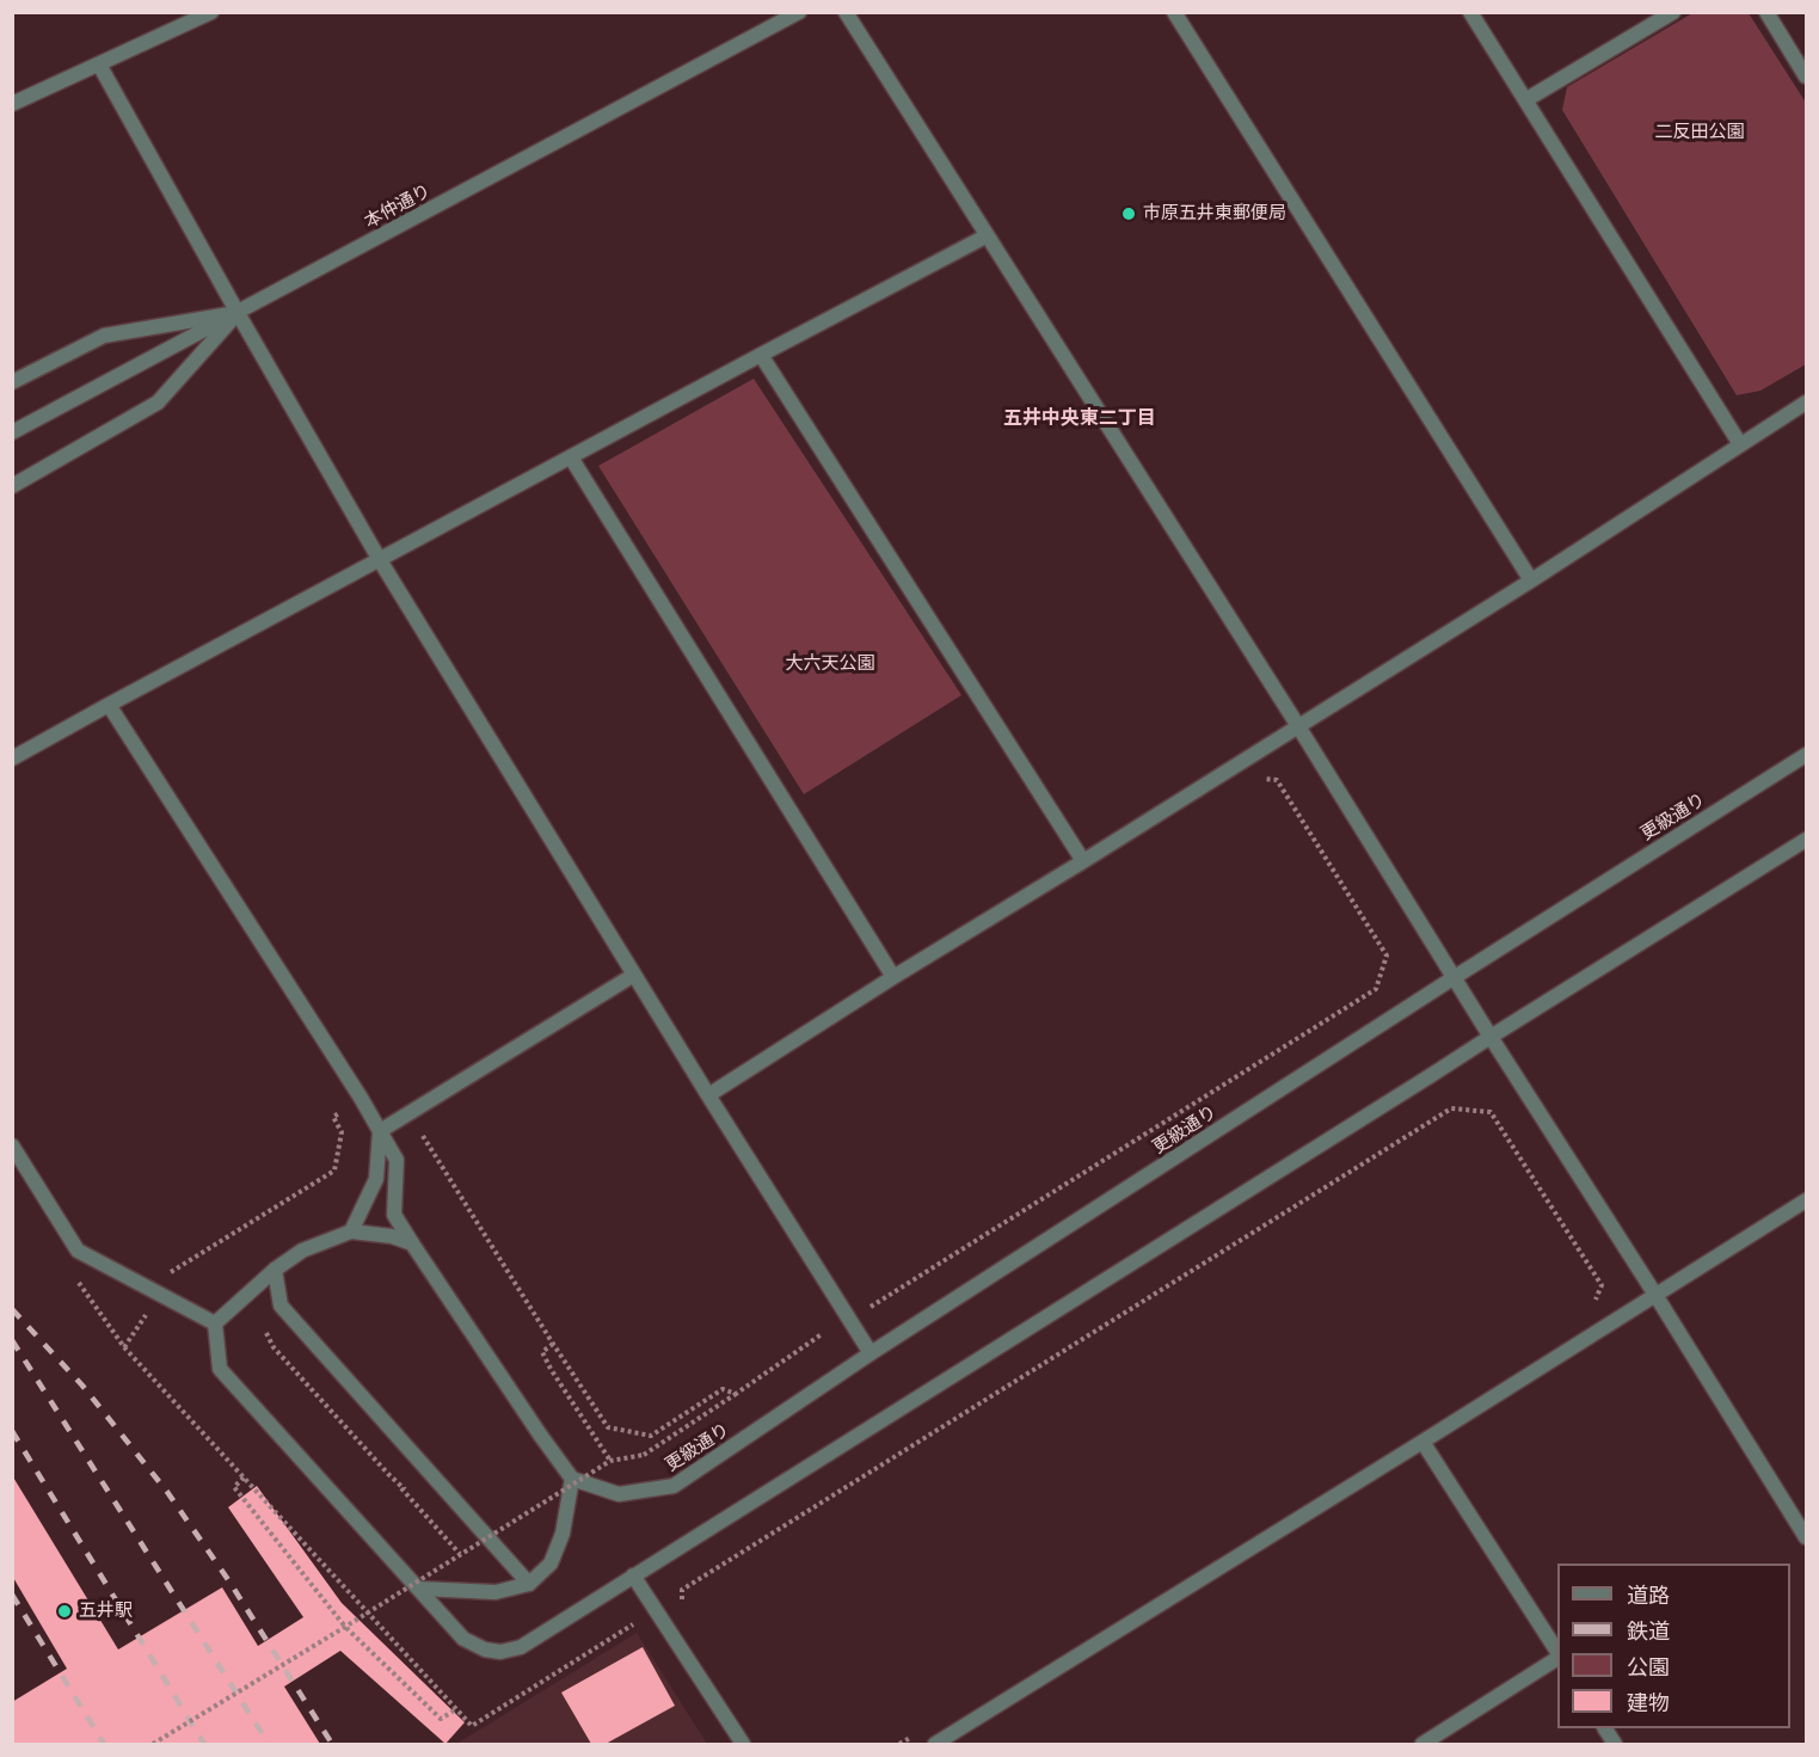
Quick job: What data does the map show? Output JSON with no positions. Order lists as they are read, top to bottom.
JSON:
{
  "streets": {
    "street": ["本仲通り", "更級通り"]
  },
  "districts": ["五井中央東二丁目"],
  "parks": ["二反田公園", "大六天公園"],
  "places": ["市原五井東郵便局", "五井駅"],
  "legend": [
    "道路",
    "鉄道",
    "公園",
    "建物"
  ]
}
